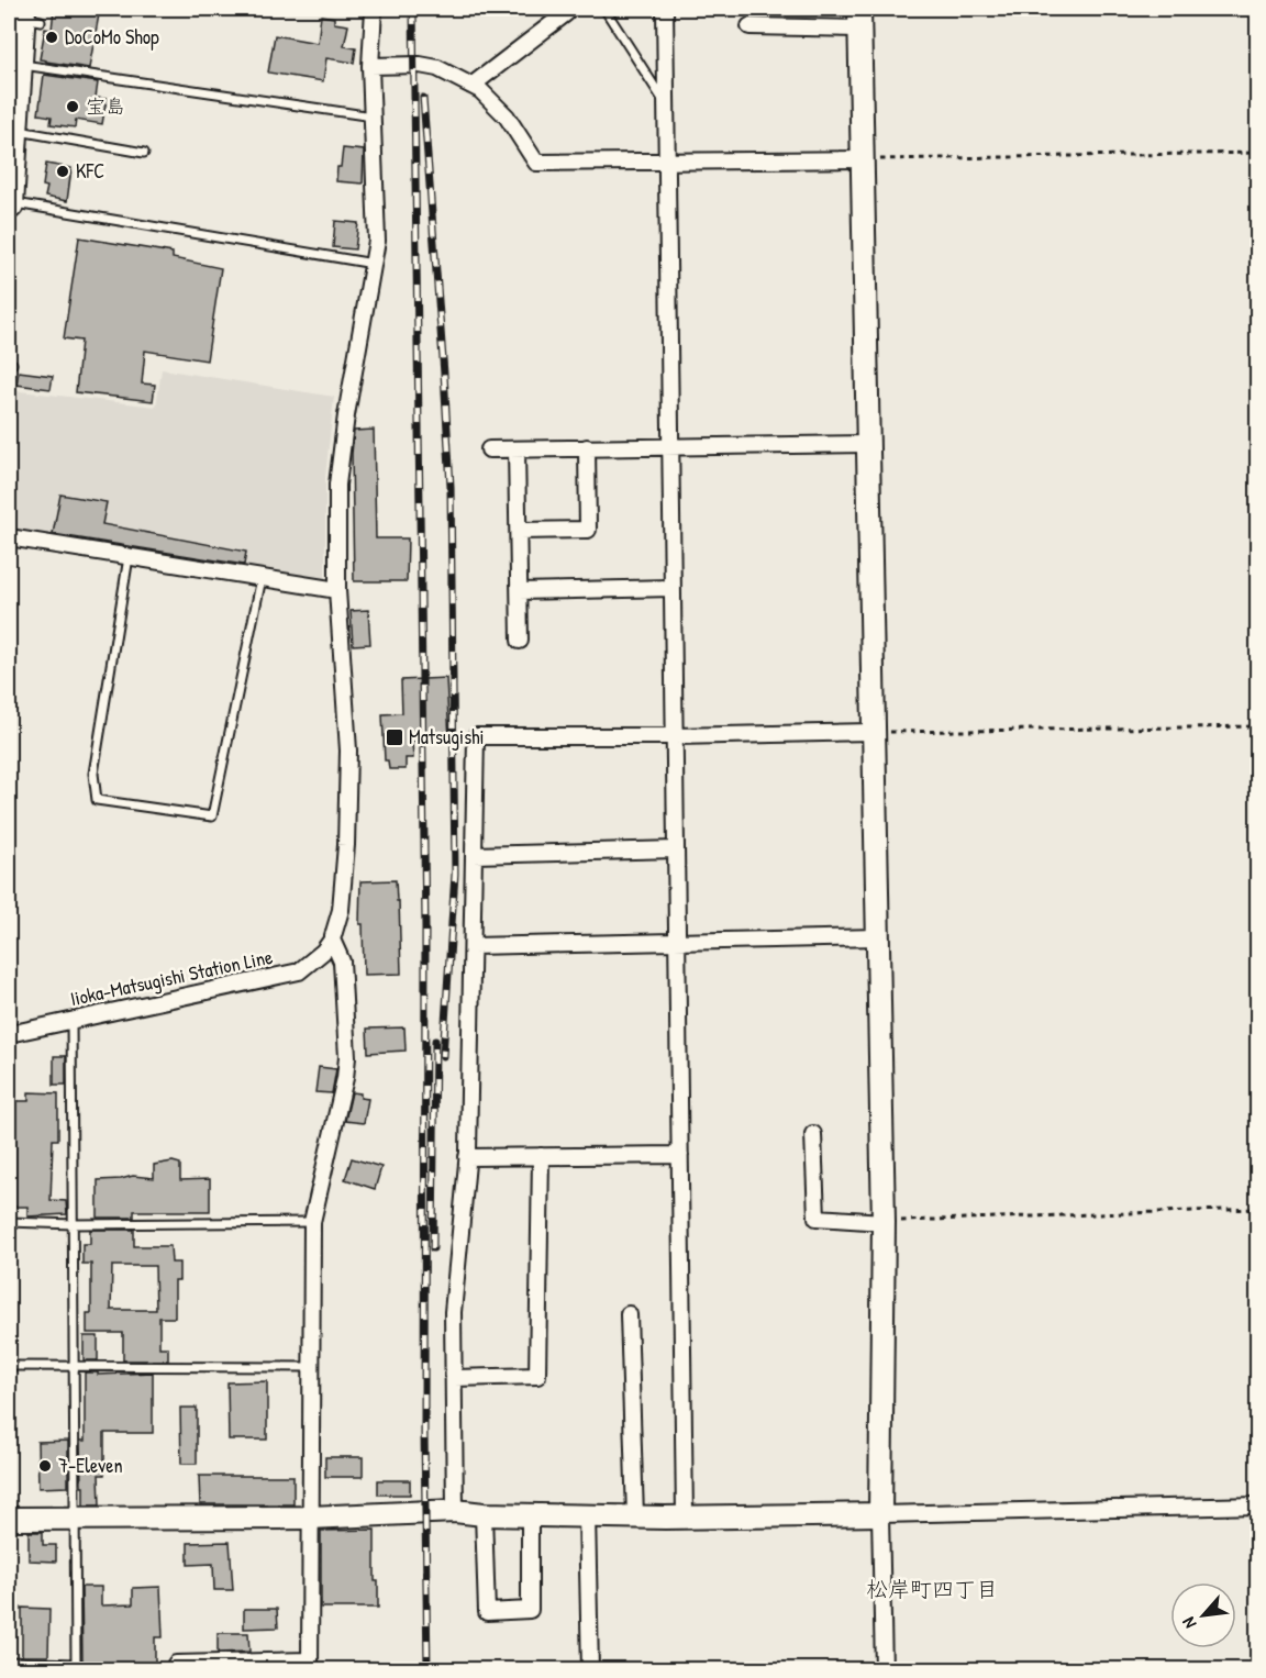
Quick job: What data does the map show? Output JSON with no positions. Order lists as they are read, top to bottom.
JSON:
{
  "streets": {
    "street": ["Iioka-Matsugishi Station Line"]
  },
  "districts": ["松岸町四丁目"],
  "places": {
    "other": [
      "DoCoMo Shop",
      "宝島",
      "KFC",
      "7-Eleven"
    ],
    "transit": ["Matsugishi"]
  },
  "north": "bottom left"
}
